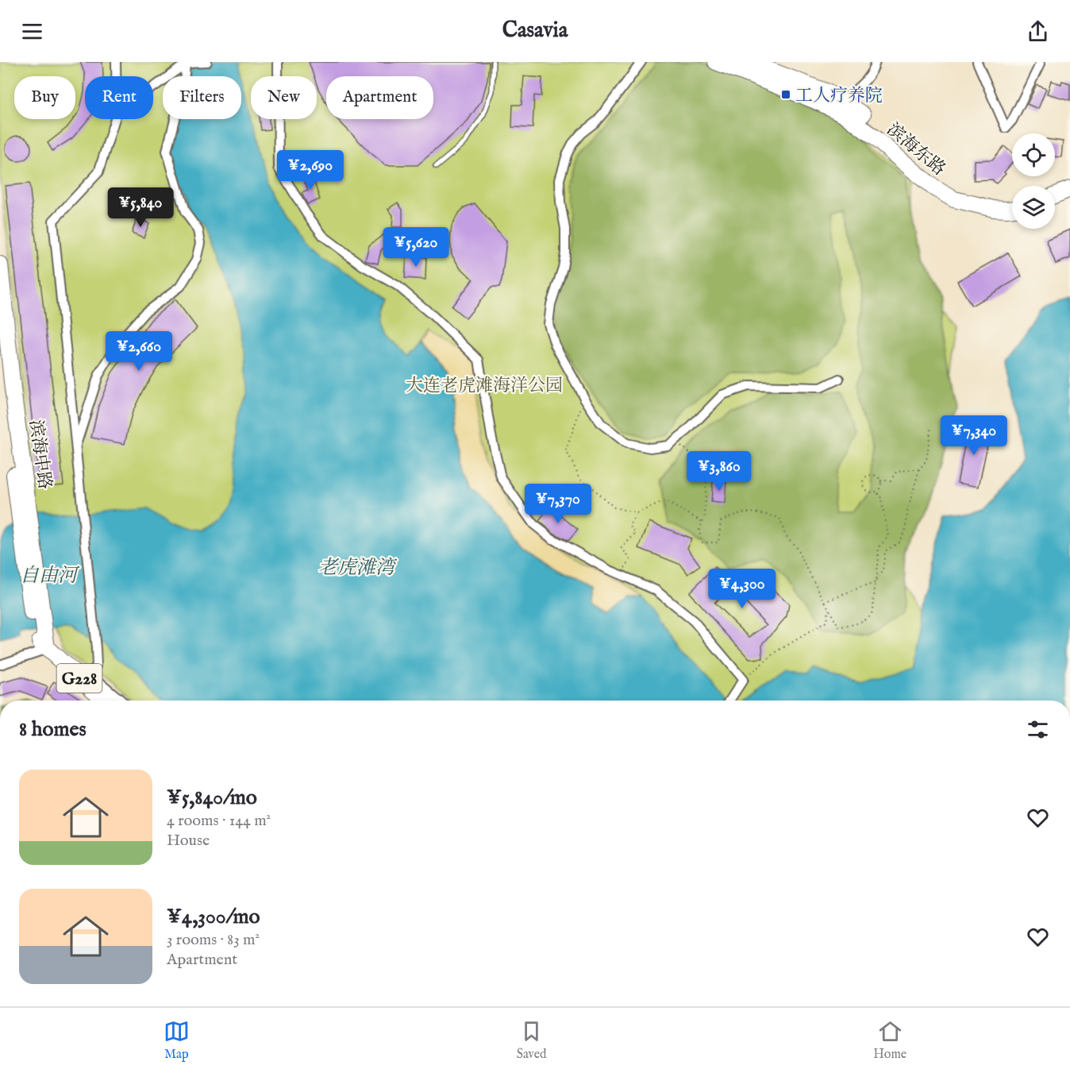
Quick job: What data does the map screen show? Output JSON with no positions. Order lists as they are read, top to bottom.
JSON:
{
  "streets": {
    "highway": ["滨海东路", "滨海中路", "G228"]
  },
  "water": ["老虎滩湾", "自由河"],
  "parks": ["大连老虎滩海洋公园"],
  "places": {
    "transit": ["工人疗养院"]
  },
  "page": {
    "header": "Casavia",
    "chip": [
      "Buy",
      "Rent",
      "Filters",
      "New",
      "Apartment"
    ],
    "price": [
      "¥2,690",
      "¥5,840",
      "¥5,620",
      "¥2,660",
      "¥7,340",
      "¥3,860",
      "¥7,370",
      "¥4,300"
    ],
    "heading": "8 homes",
    "list": [
      {
        "name": "¥5,840/mo",
        "note": "4 rooms · 144 m² · House"
      },
      {
        "name": "¥4,300/mo",
        "note": "3 rooms · 83 m² · Apartment"
      }
    ],
    "tabs": ["Map", "Saved", "Home"]
  }
}
